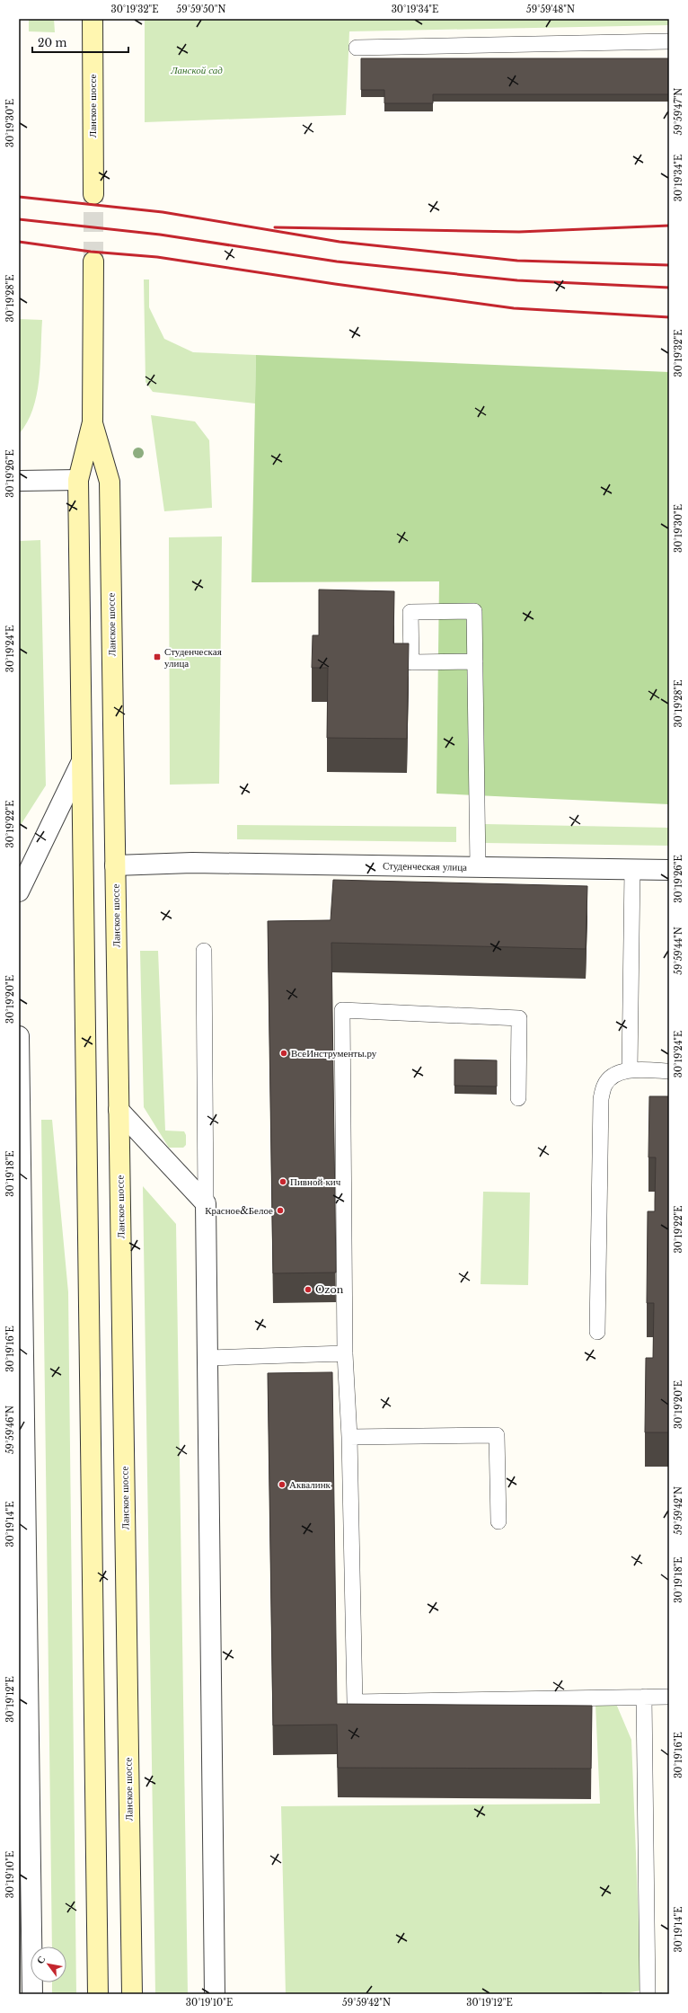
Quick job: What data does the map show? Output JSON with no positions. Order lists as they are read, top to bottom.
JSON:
{
  "streets": {
    "main road": ["Ланское шоссе"],
    "street": ["Студенческая улица"]
  },
  "crossings": [
    ["Ланское шоссе", "Студенческая улица"]
  ],
  "parks": ["Ланской сад"],
  "places": {
    "transit": ["Студенческая улица"],
    "other": [
      "ВсеИнструменты.ру",
      "Пивной кич",
      "Красное&Белое",
      "Ozon",
      "Аквалинк"
    ]
  },
  "scale_bar": "20 m",
  "north": "top left",
  "coordinates": [
    "30°19'32\"E",
    "59°59'50\"N",
    "30°19'34\"E",
    "59°59'48\"N",
    "59°59'47\"N",
    "30°19'30\"E",
    "30°19'28\"E",
    "30°19'26\"E",
    "30°19'24\"E",
    "30°19'22\"E",
    "59°59'44\"N",
    "30°19'20\"E",
    "30°19'18\"E",
    "30°19'16\"E",
    "59°59'46\"N",
    "59°59'42\"N",
    "30°19'14\"E",
    "30°19'12\"E",
    "30°19'10\"E"
  ]
}
